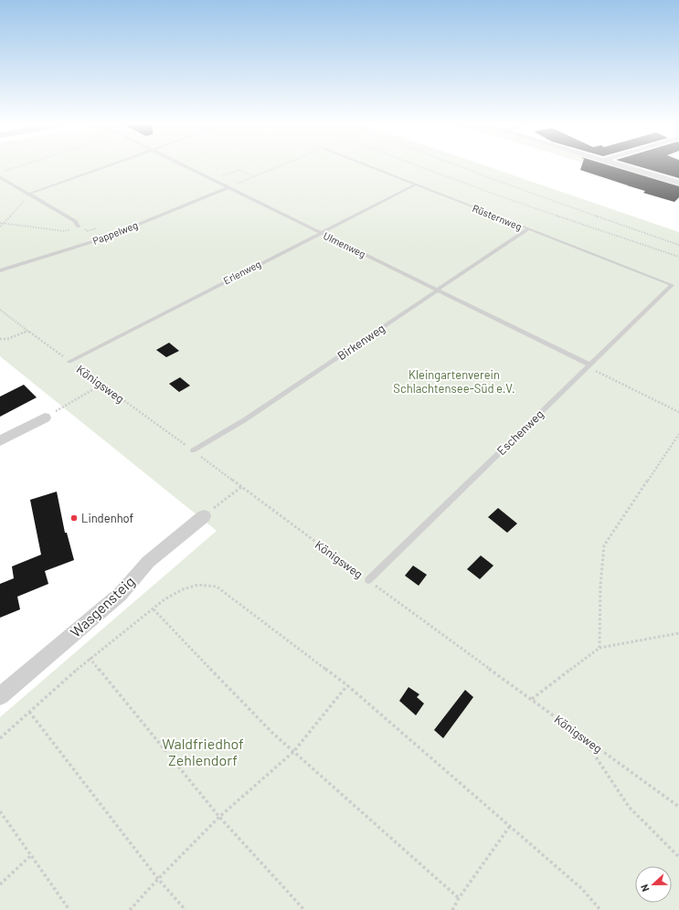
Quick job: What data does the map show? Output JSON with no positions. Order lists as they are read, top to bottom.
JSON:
{
  "streets": {
    "street": ["Wasgensteig"],
    "lane": [
      "Rüsternweg",
      "Pappelweg",
      "Ulmenweg",
      "Erlenweg",
      "Birkenweg",
      "Eschenweg"
    ],
    "path": ["Königsweg"]
  },
  "crossings": [
    ["Rüsternweg", "Erlenweg"],
    ["Rüsternweg", "Birkenweg"],
    ["Rüsternweg", "Eschenweg"],
    ["Pappelweg", "Ulmenweg"],
    ["Ulmenweg", "Erlenweg"],
    ["Ulmenweg", "Birkenweg"],
    ["Ulmenweg", "Eschenweg"],
    ["Erlenweg", "Königsweg"],
    ["Birkenweg", "Königsweg"],
    ["Königsweg", "Eschenweg"]
  ],
  "parks": ["Kleingartenverein Schlachtensee-Süd e.V.", "Waldfriedhof Zehlendorf"],
  "places": ["Lindenhof"],
  "north": "left"
}
